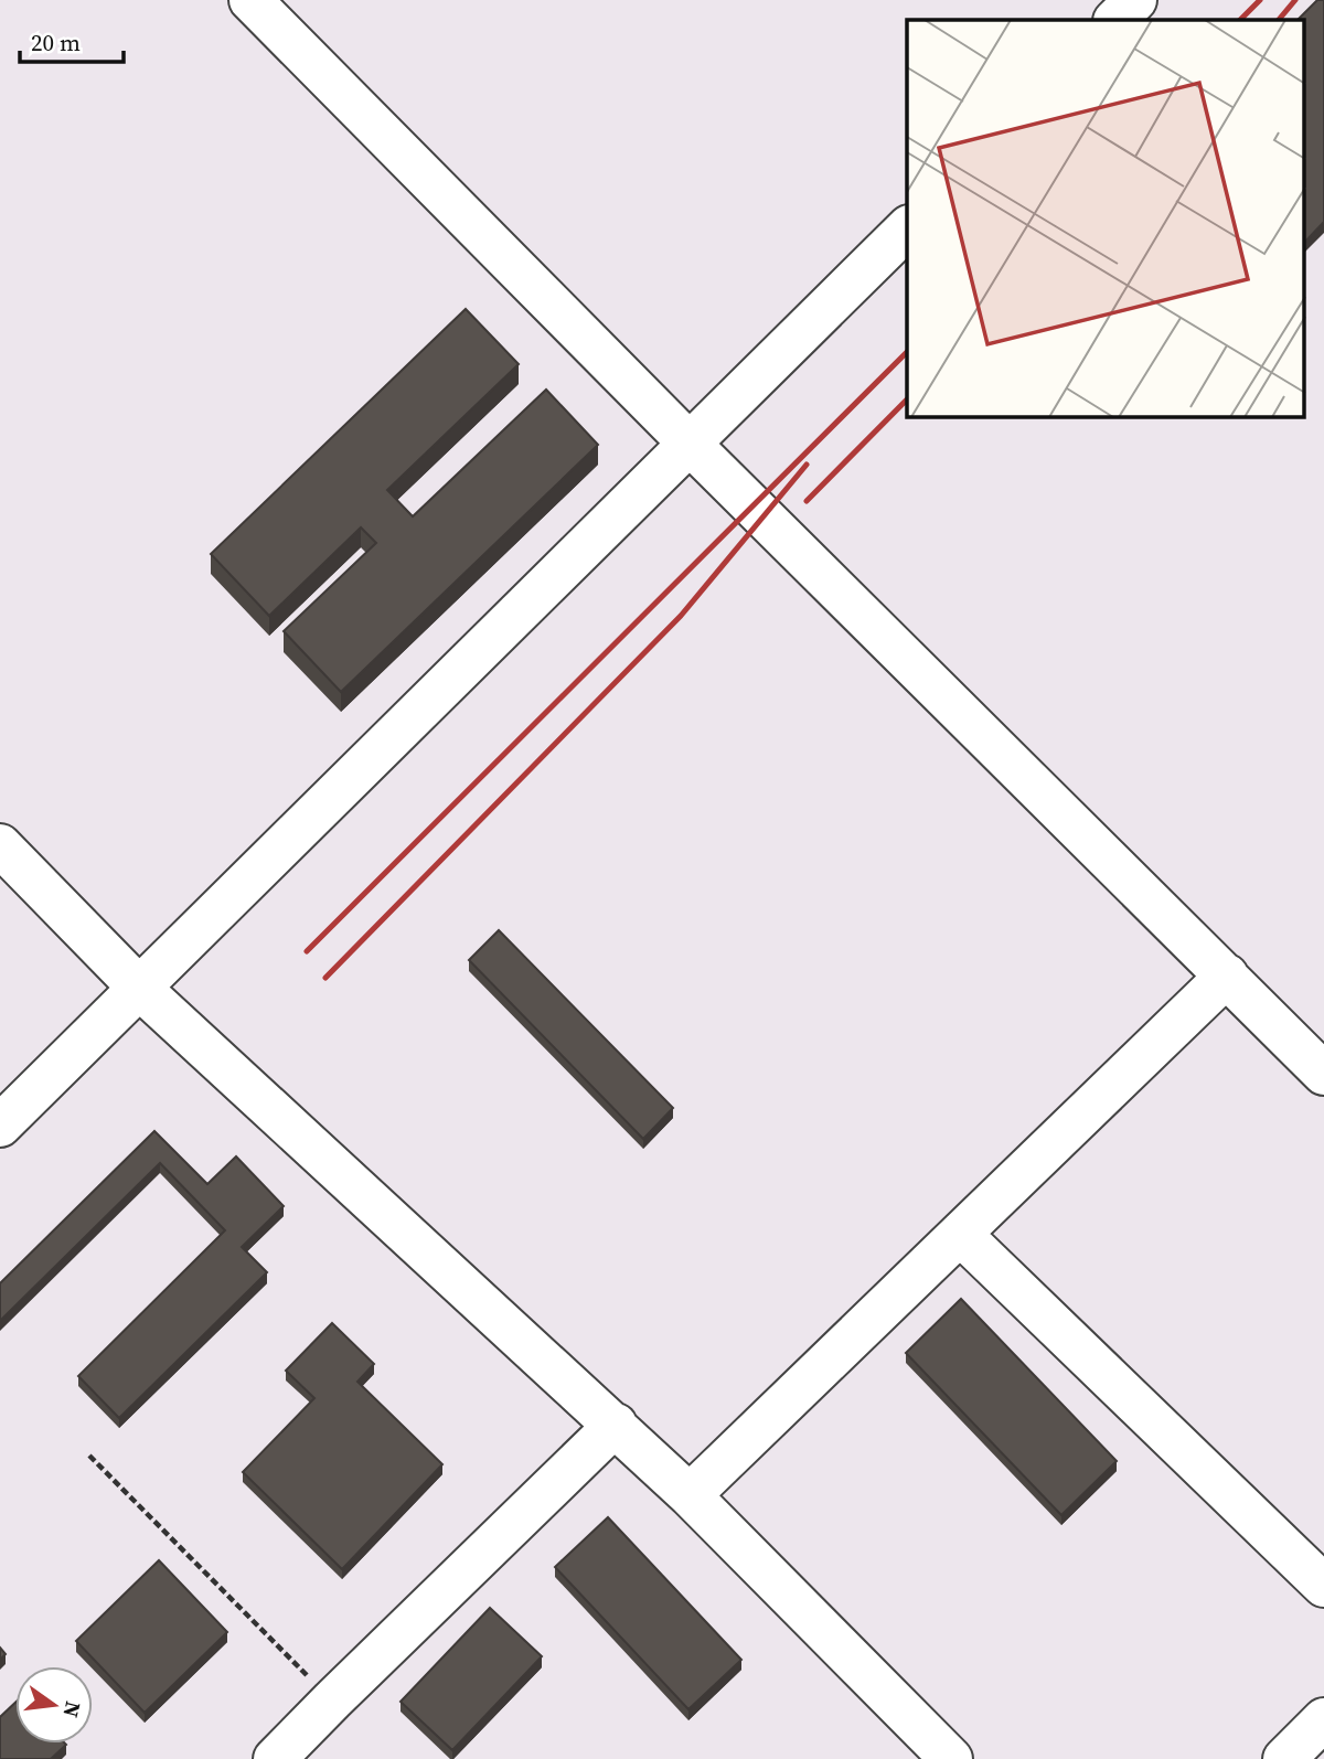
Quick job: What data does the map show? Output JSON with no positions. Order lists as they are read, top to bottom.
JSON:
{
  "scale_bar": "20 m",
  "north": "right"
}
